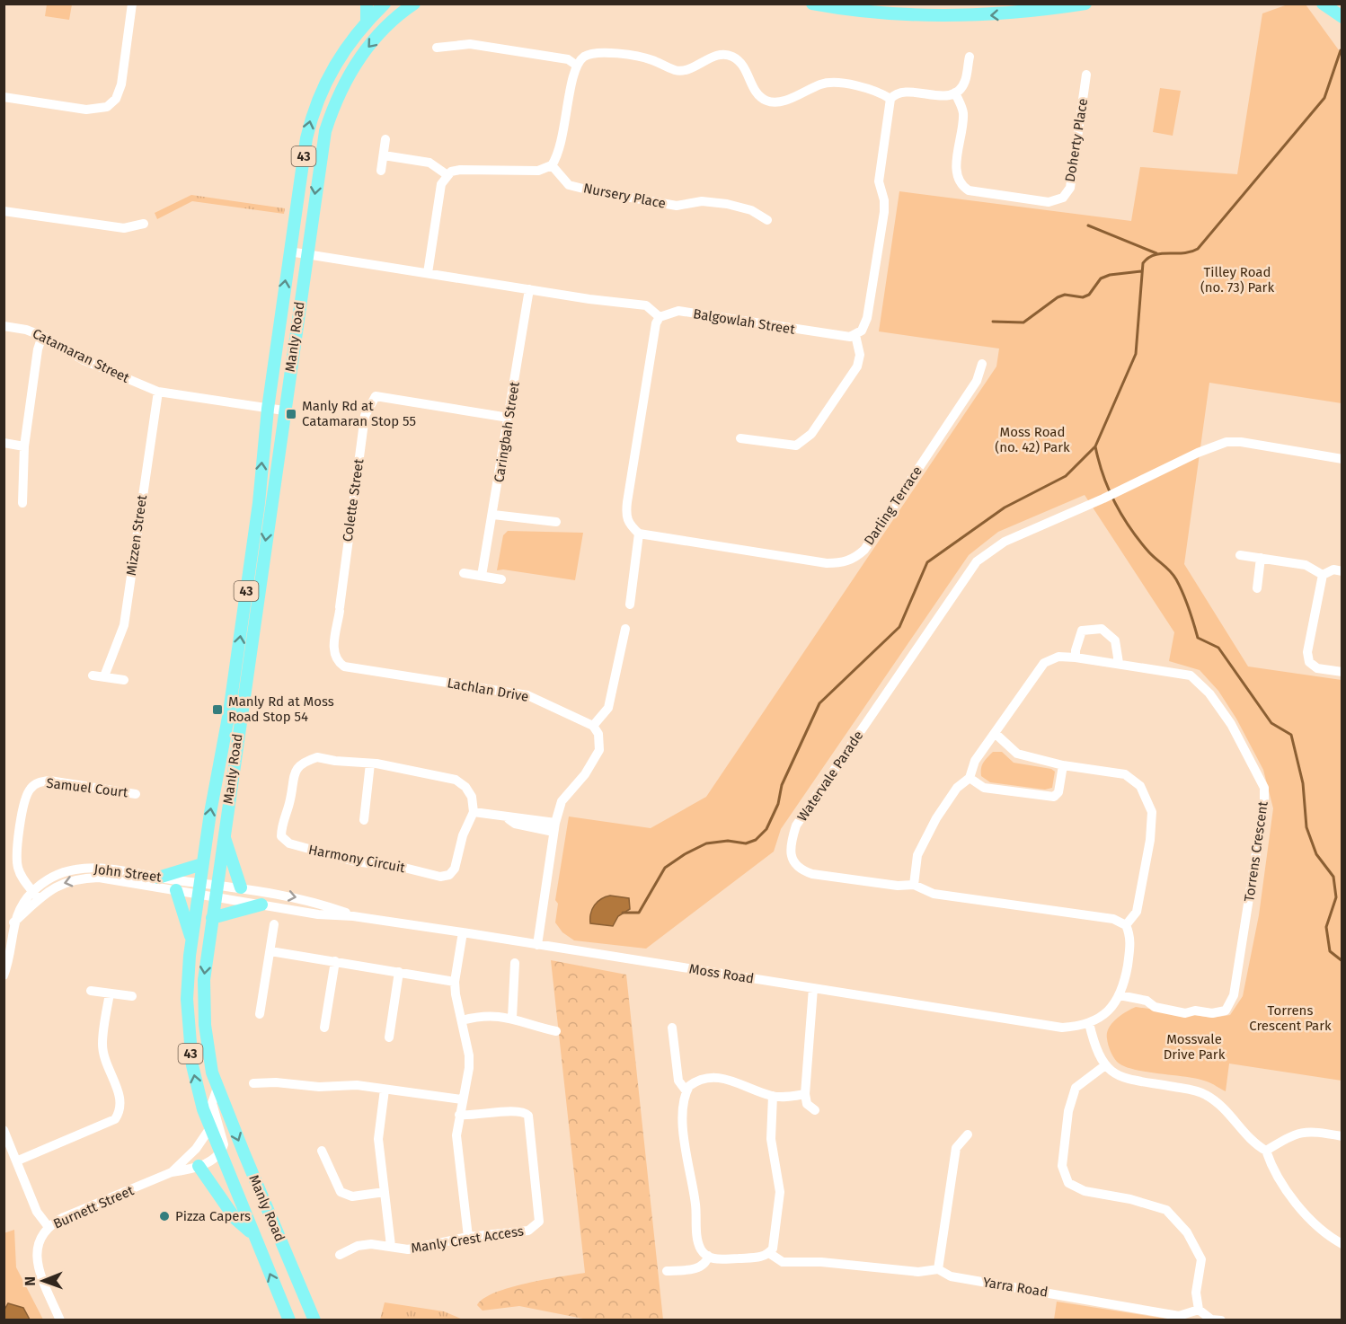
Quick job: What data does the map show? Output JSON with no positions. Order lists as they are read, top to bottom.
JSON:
{
  "streets": {
    "main road": ["43", "Manly Road"],
    "street": [
      "Doherty Place",
      "Nursery Place",
      "Balgowlah Street",
      "Catamaran Street",
      "Caringbah Street",
      "Colette Street",
      "Darling Terrace",
      "Mizzen Street",
      "Lachlan Drive",
      "Watervale Parade",
      "Samuel Court",
      "Torrens Crescent",
      "Harmony Circuit",
      "John Street",
      "Moss Road",
      "Burnett Street",
      "Manly Crest Access",
      "Yarra Road"
    ]
  },
  "crossings": [
    ["Manly Road", "Catamaran Street"],
    ["Manly Road", "John Street"],
    ["Manly Road", "Moss Road"],
    ["Manly Road", "Burnett Street"],
    ["Catamaran Street", "Mizzen Street"],
    ["Caringbah Street", "Colette Street"],
    ["Colette Street", "Lachlan Drive"],
    ["Watervale Parade", "Torrens Crescent"],
    ["Samuel Court", "John Street"]
  ],
  "parks": [
    "Tilley Road (no. 73) Park",
    "Moss Road (no. 42) Park",
    "Torrens Crescent Park",
    "Mossvale Drive Park"
  ],
  "places": {
    "transit": ["Manly Rd at Catamaran Stop 55", "Manly Rd at Moss Road Stop 54"],
    "other": ["Pizza Capers"]
  },
  "north": "left"
}
